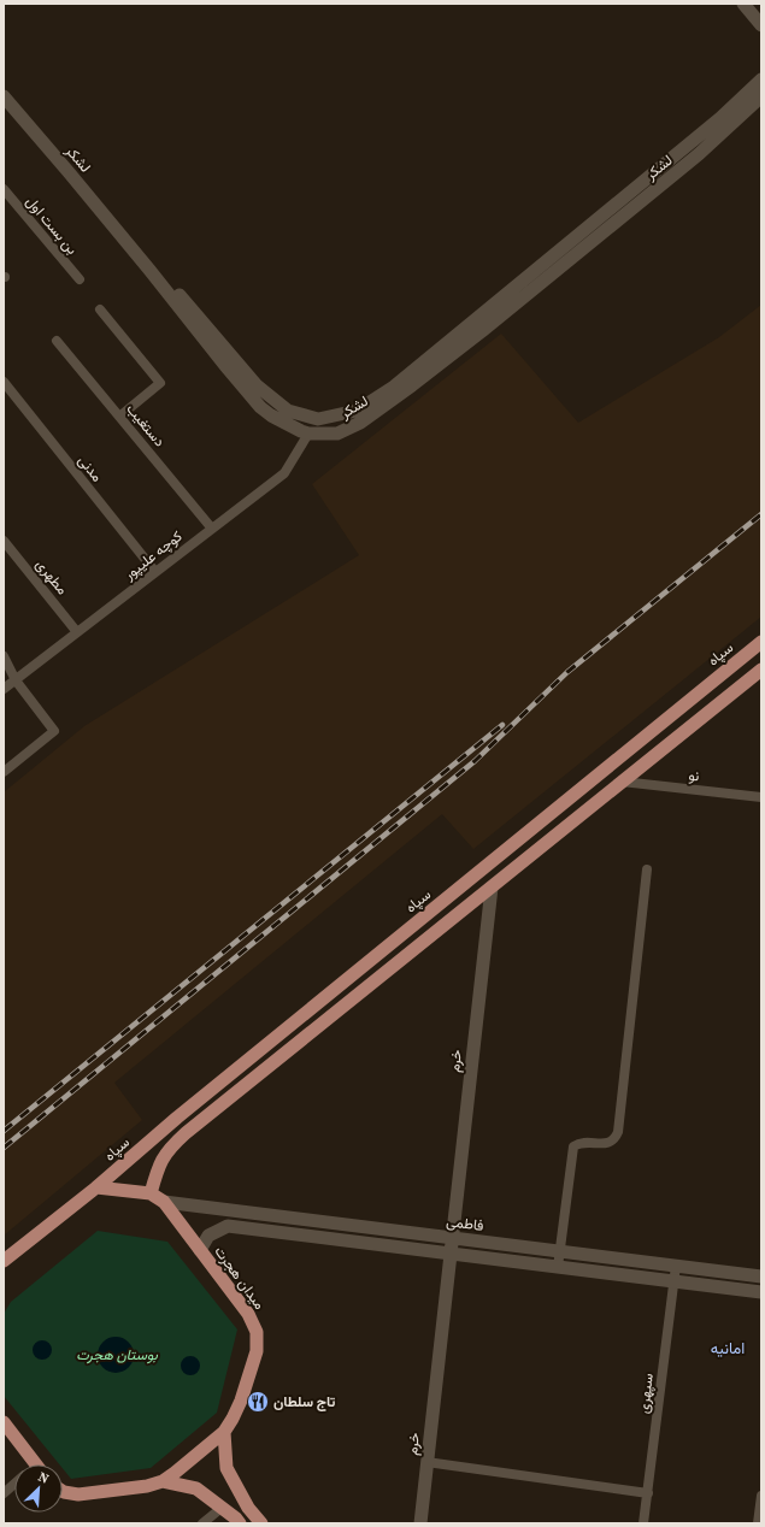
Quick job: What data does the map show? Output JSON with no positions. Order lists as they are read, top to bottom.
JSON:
{
  "streets": {
    "main road": [
      "لشکر",
      "سپاه",
      "خرم",
      "فاطمی",
      "میدان هجرت"
    ],
    "street": [
      "بن بست اول",
      "دستغیب",
      "مدنی",
      "کوچه علیپور",
      "مطهری",
      "نو",
      "سپهری"
    ]
  },
  "crossings": [
    ["لشکر", "کوچه علیپور"],
    ["دستغیب", "کوچه علیپور"],
    ["مدنی", "کوچه علیپور"],
    ["کوچه علیپور", "مطهری"],
    ["سپاه", "میدان هجرت"],
    ["خرم", "فاطمی"],
    ["فاطمی", "میدان هجرت"],
    ["فاطمی", "سپهری"]
  ],
  "districts": ["امانیه"],
  "parks": ["بوستان هجرت"],
  "places": {
    "restaurant": ["تاج سلطان"]
  },
  "north": "top right"
}
